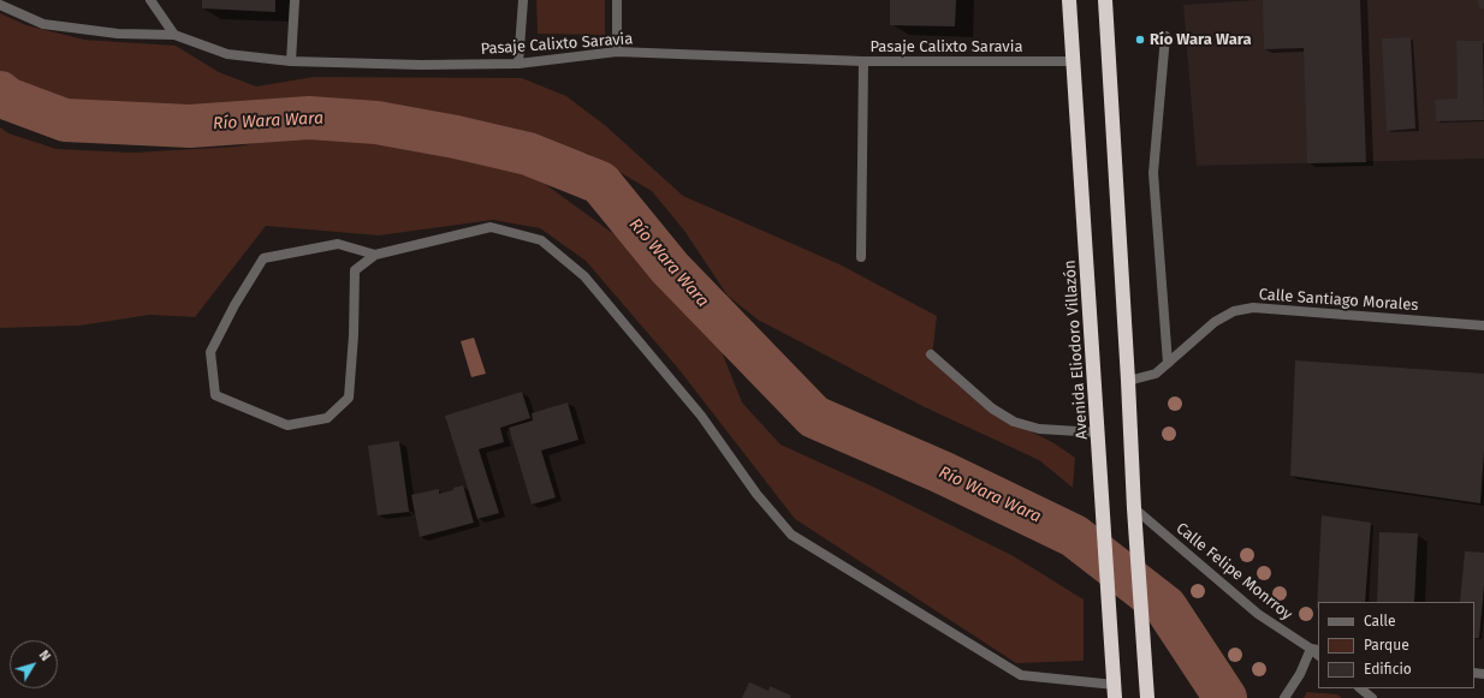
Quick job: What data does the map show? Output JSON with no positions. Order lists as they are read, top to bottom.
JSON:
{
  "streets": {
    "highway": ["Avenida Eliodoro Villazón"],
    "street": ["Pasaje Calixto Saravia", "Calle Santiago Morales", "Calle Felipe Monrroy"]
  },
  "crossings": [
    ["Pasaje Calixto Saravia", "Avenida Eliodoro Villazón"]
  ],
  "water": ["Río Wara Wara"],
  "places": ["Río Wara Wara"],
  "legend": ["Calle", "Parque", "Edificio"],
  "north": "top right"
}
